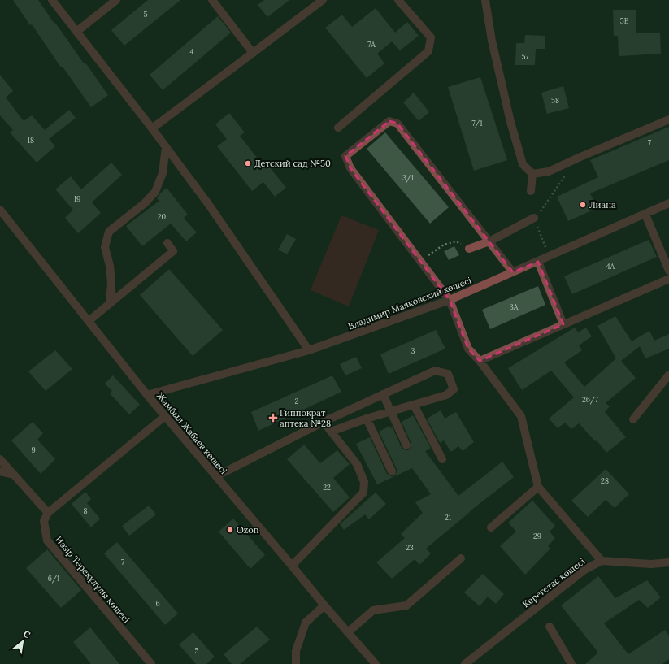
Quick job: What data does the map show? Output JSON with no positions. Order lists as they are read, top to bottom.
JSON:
{
  "streets": {
    "street": [
      "Владимир Маяковский көшесі",
      "Жамбыл Жабаев көшесі",
      "Нәзір Төреқұлұлы көшесі",
      "Керегетас көшесі"
    ]
  },
  "crossings": [
    ["Владимир Маяковский көшесі", "Жамбыл Жабаев көшесі"]
  ],
  "places": {
    "other": ["Детский сад №50", "Лиана", "Ozon"],
    "health": ["Гиппократ аптека №28"]
  },
  "house_numbers": [
    "5",
    "5В",
    "7А",
    "4",
    "57",
    "58",
    "7/1",
    "18",
    "7",
    "3/1",
    "19",
    "20",
    "4А",
    "3А",
    "3",
    "26/7",
    "2",
    "9",
    "28",
    "22",
    "8",
    "21",
    "29",
    "23",
    "7",
    "6/1",
    "6",
    "5"
  ],
  "north": "top right"
}
